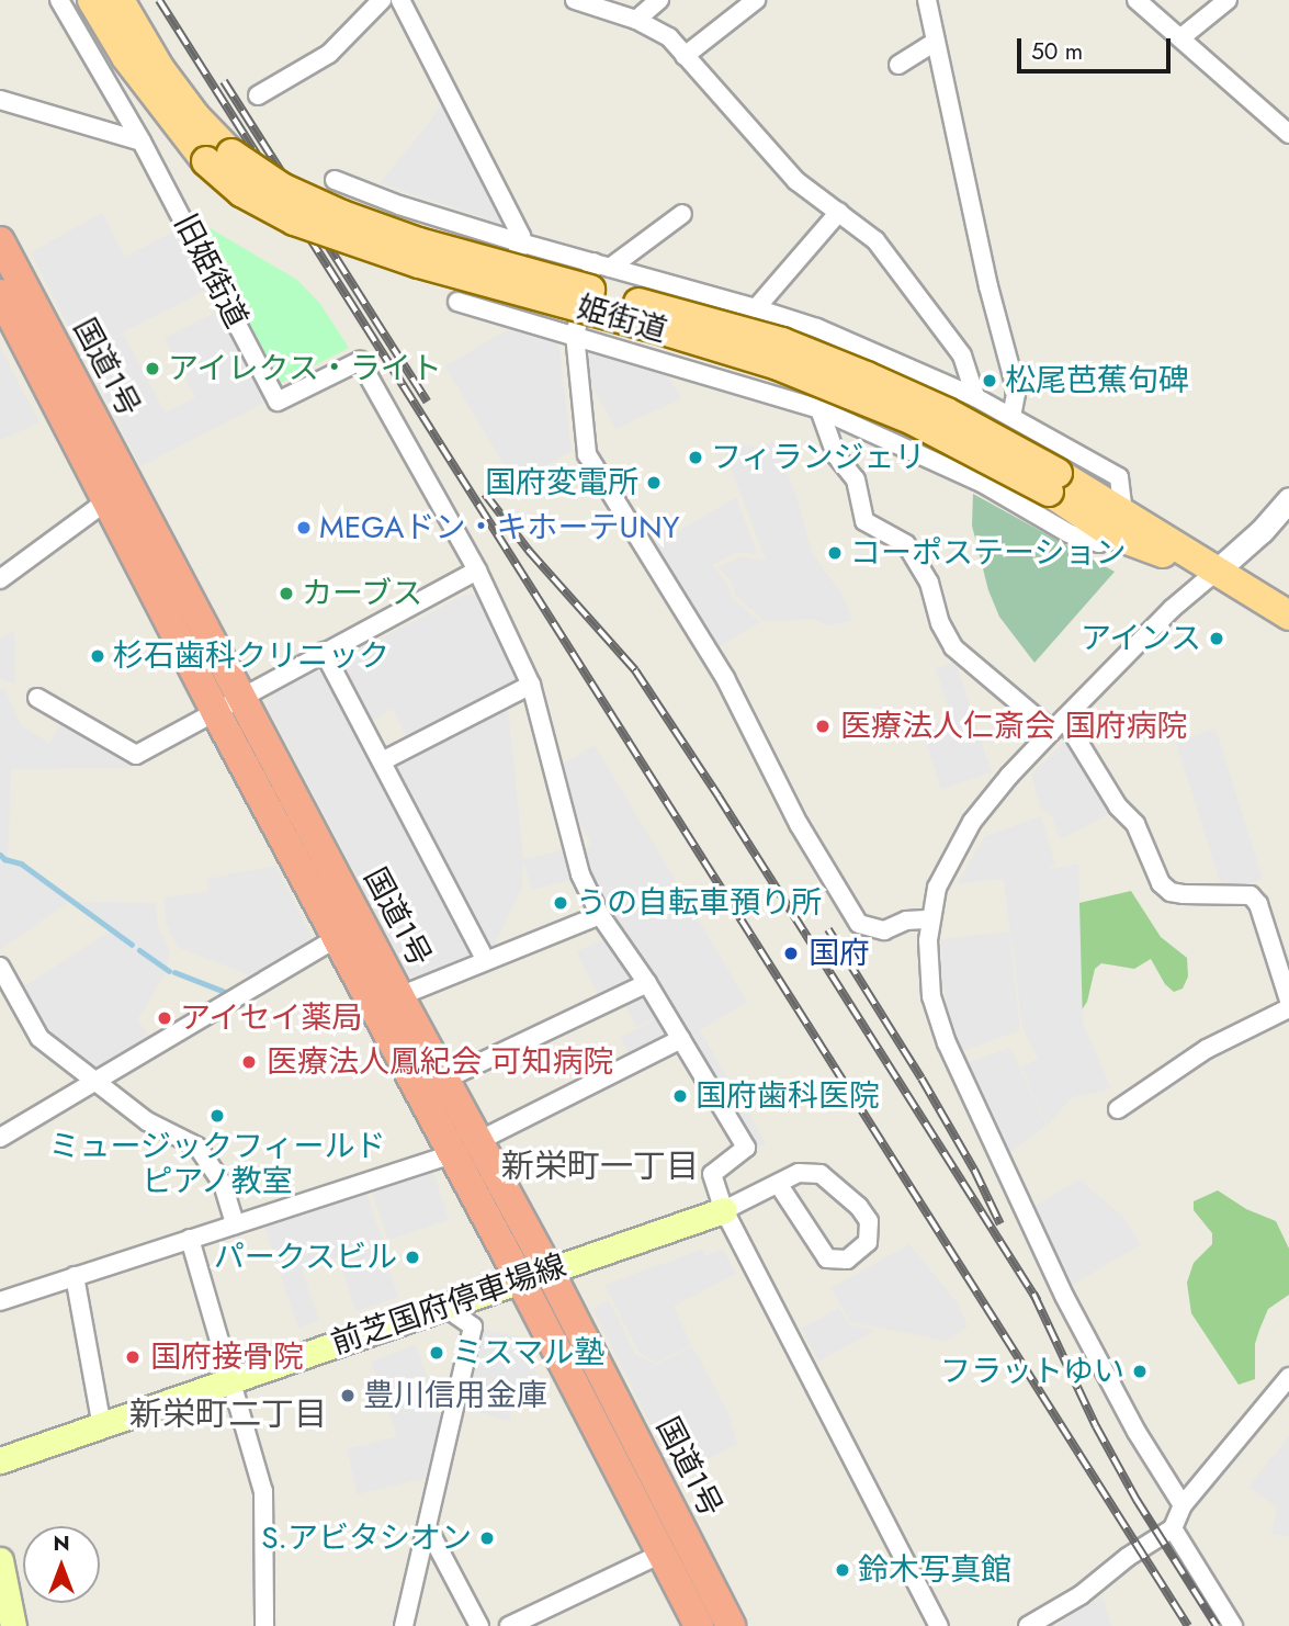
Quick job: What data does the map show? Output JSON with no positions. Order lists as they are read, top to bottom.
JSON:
{
  "streets": {
    "highway": ["国道1号"],
    "main road": ["姫街道", "前芝国府停車場線"],
    "street": ["旧姫街道"]
  },
  "crossings": [
    ["国道1号", "前芝国府停車場線"]
  ],
  "districts": ["新栄町一丁目", "新栄町二丁目"],
  "places": [
    "アイレクス・ライト",
    "松尾芭蕉句碑",
    "フィランジェリ",
    "国府変電所",
    "MEGAドン・キホーテUNY",
    "コーポステーション",
    "カーブス",
    "アインス",
    "杉石歯科クリニック",
    "医療法人仁斎会 国府病院",
    "うの自転車預り所",
    "国府",
    "アイセイ薬局",
    "医療法人鳳紀会 可知病院",
    "国府歯科医院",
    "ミュージックフィールド ピアノ教室",
    "パークスビル",
    "ミスマル塾",
    "国府接骨院",
    "フラットゆい",
    "豊川信用金庫",
    "S.アビタシオン",
    "鈴木写真館"
  ],
  "scale_bar": "50 m",
  "north": "top"
}
